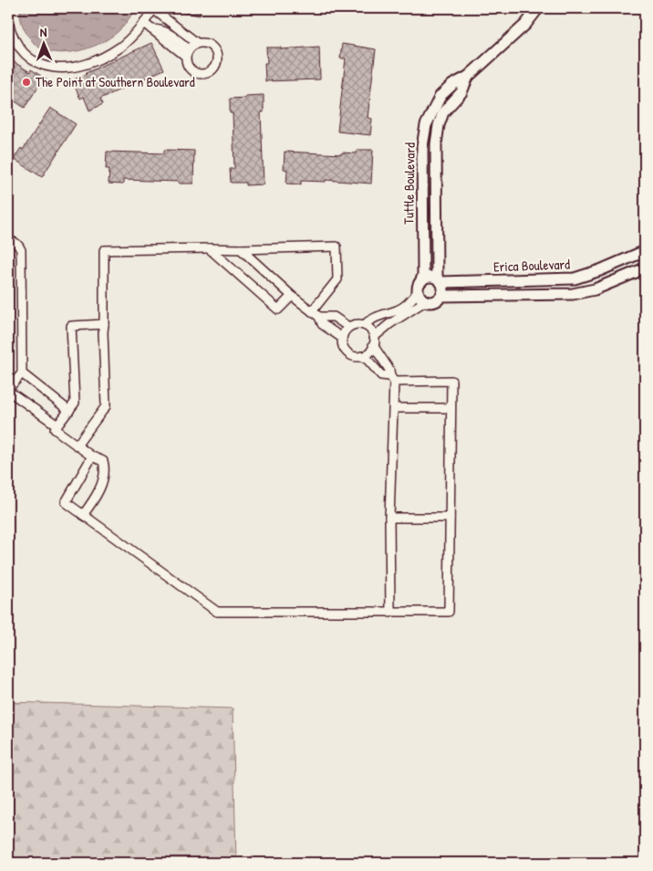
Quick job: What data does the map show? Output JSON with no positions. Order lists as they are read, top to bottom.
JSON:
{
  "streets": {
    "street": ["Tuttle Boulevard", "Erica Boulevard"]
  },
  "crossings": [
    ["Tuttle Boulevard", "Erica Boulevard"]
  ],
  "places": ["The Point at Southern Boulevard"],
  "north": "top"
}
